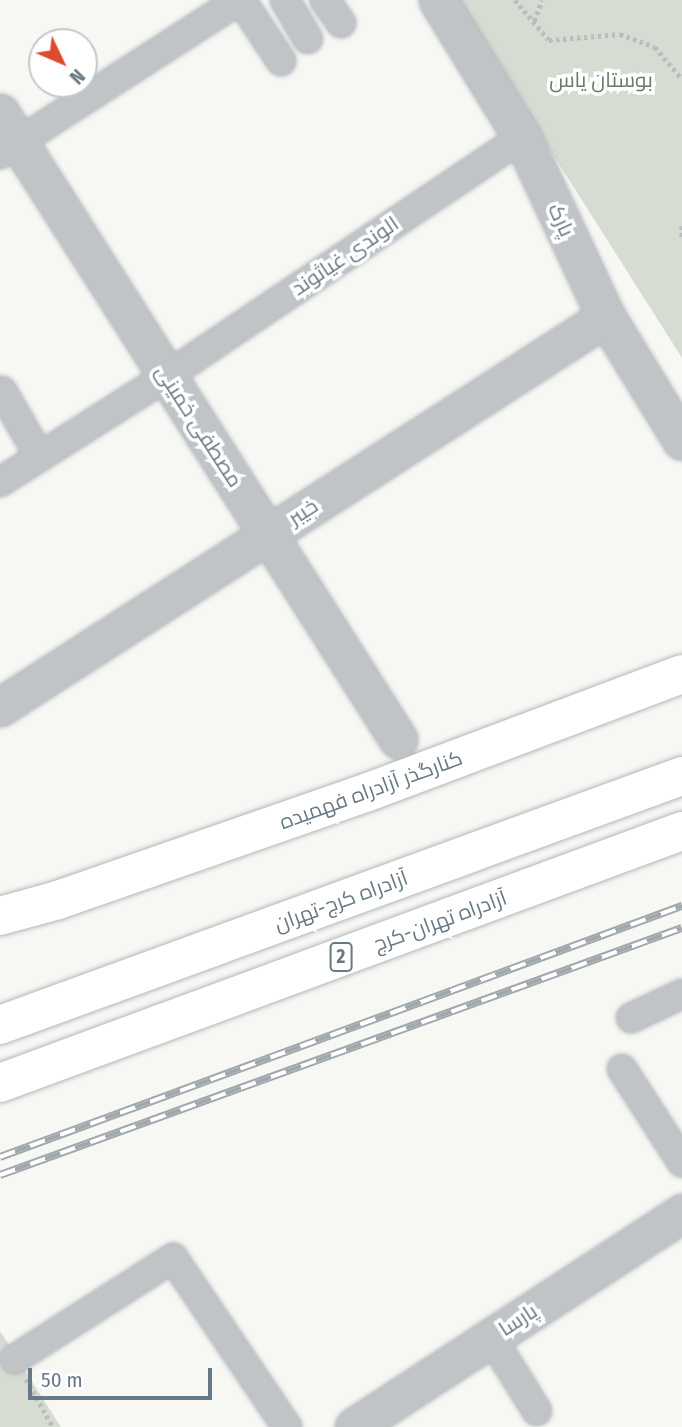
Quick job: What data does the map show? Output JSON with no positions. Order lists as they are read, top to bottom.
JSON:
{
  "streets": {
    "main road": [
      "کنارگذر آزادراه فهمیده",
      "آزادراه کرج-تهران",
      "آزادراه تهران-کرج",
      "2"
    ],
    "street": [
      "پارک",
      "الوندی غیاثوند",
      "مصطفی خمینی",
      "خیبر",
      "پارسا"
    ]
  },
  "crossings": [
    ["پارک", "الوندی غیاثوند"],
    ["پارک", "خیبر"],
    ["الوندی غیاثوند", "مصطفی خمینی"],
    ["مصطفی خمینی", "خیبر"]
  ],
  "parks": ["بوستان یاس"],
  "scale_bar": "50 m",
  "north": "bottom right"
}
